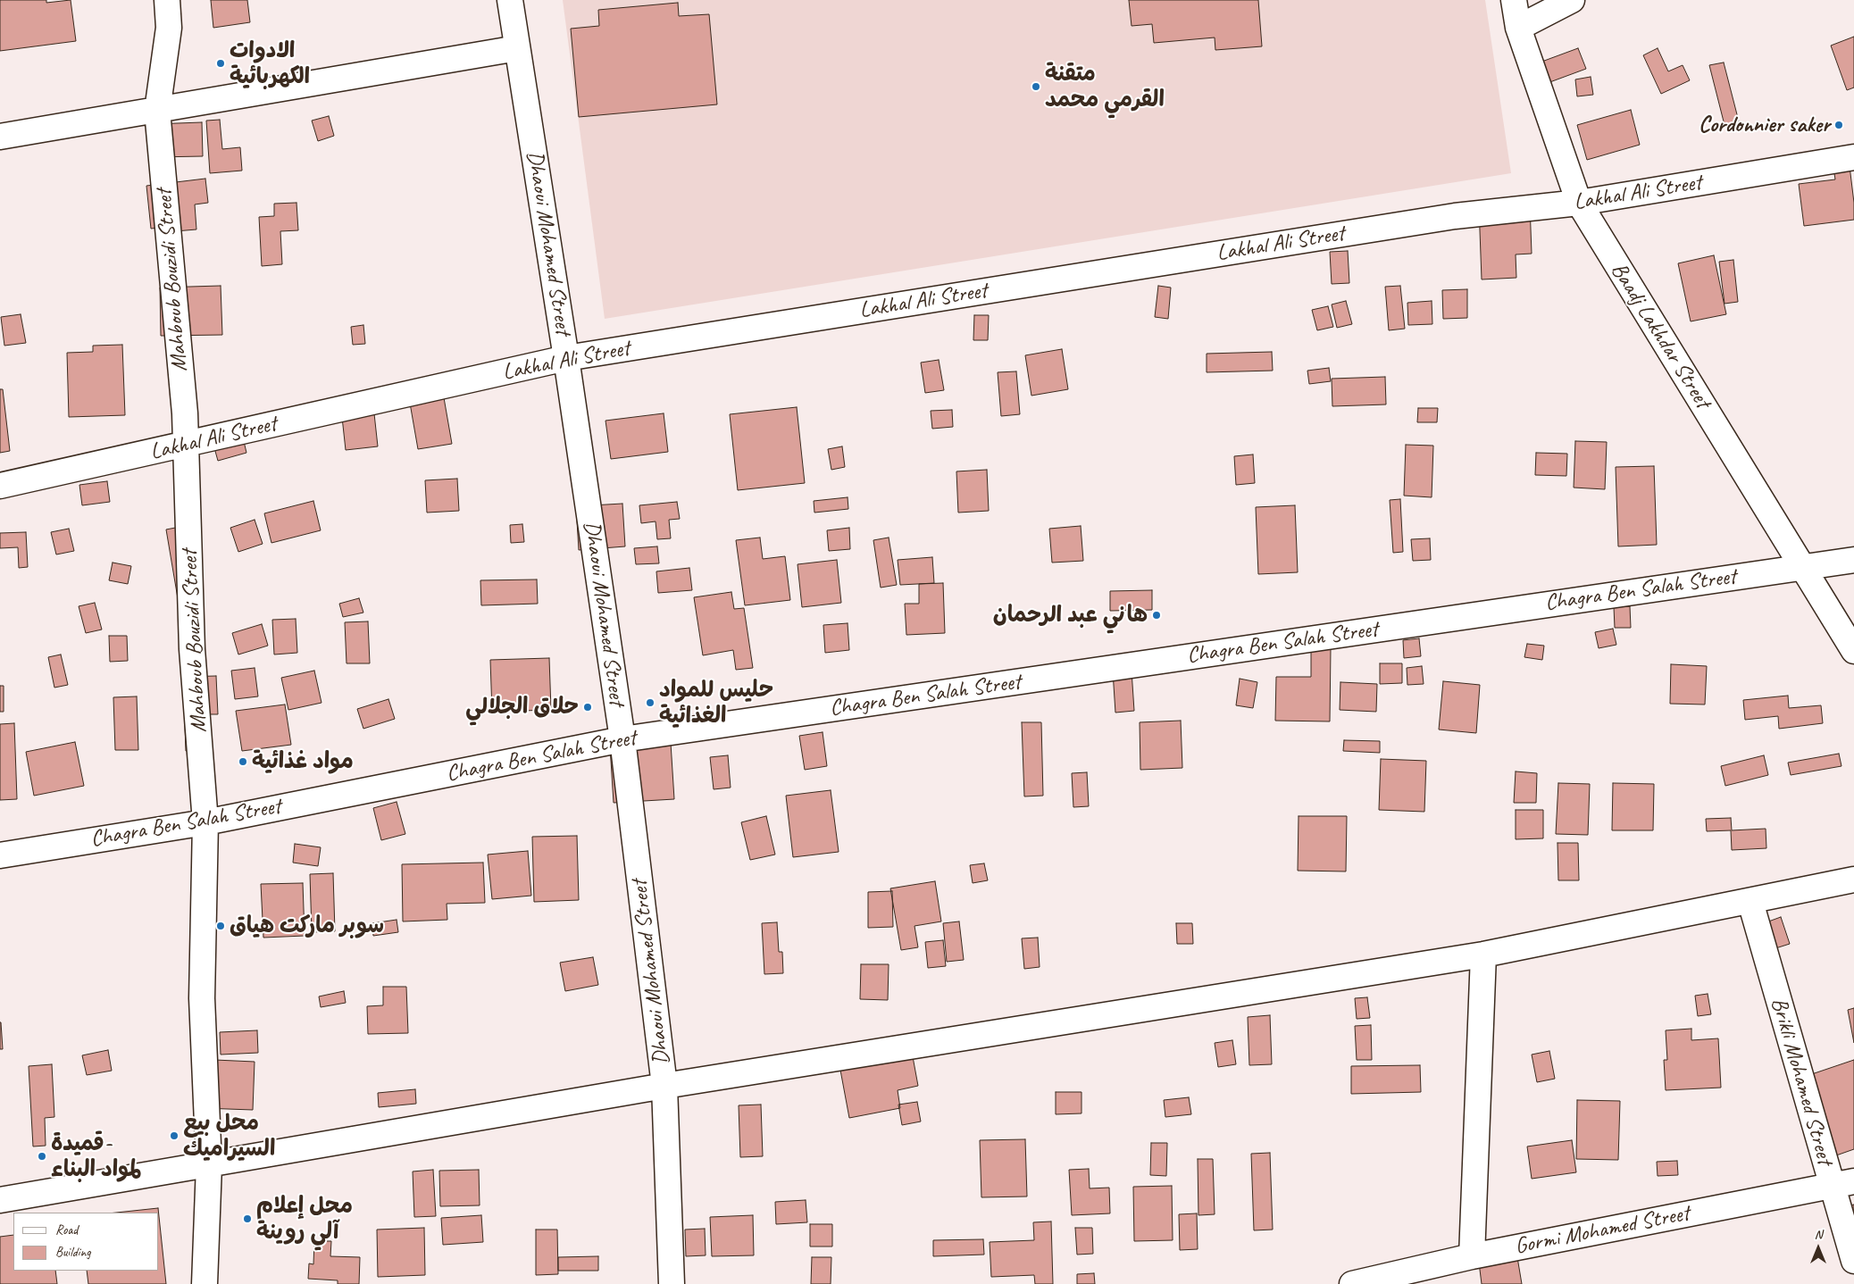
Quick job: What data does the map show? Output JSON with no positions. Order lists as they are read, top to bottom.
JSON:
{
  "streets": {
    "street": [
      "Lakhal Ali Street",
      "Dhaoui Mohamed Street",
      "Mahboub Bouzidi Street",
      "Baadj Lakhdar Street",
      "Chagra Ben Salah Street",
      "Brikli Mohamed Street",
      "Gormi Mohamed Street"
    ]
  },
  "crossings": [
    ["Lakhal Ali Street", "Dhaoui Mohamed Street"],
    ["Lakhal Ali Street", "Mahboub Bouzidi Street"],
    ["Lakhal Ali Street", "Baadj Lakhdar Street"],
    ["Dhaoui Mohamed Street", "Chagra Ben Salah Street"],
    ["Mahboub Bouzidi Street", "Chagra Ben Salah Street"],
    ["Baadj Lakhdar Street", "Chagra Ben Salah Street"],
    ["Brikli Mohamed Street", "Gormi Mohamed Street"]
  ],
  "places": [
    "الادوات الكهربائية",
    "متقنة القرمي محمد",
    "Cordonnier saker",
    "هاني عبد الرحمان",
    "حليس للمواد الغذائية",
    "حلاق الجلالي",
    "مواد غذائية",
    "سوبر ماركت هياق",
    "محل بيع السيراميك",
    "قميدة- لمواد البناء",
    "محل إعلام آلي روينة"
  ],
  "legend": ["Road", "Building"],
  "north": "top"
}
